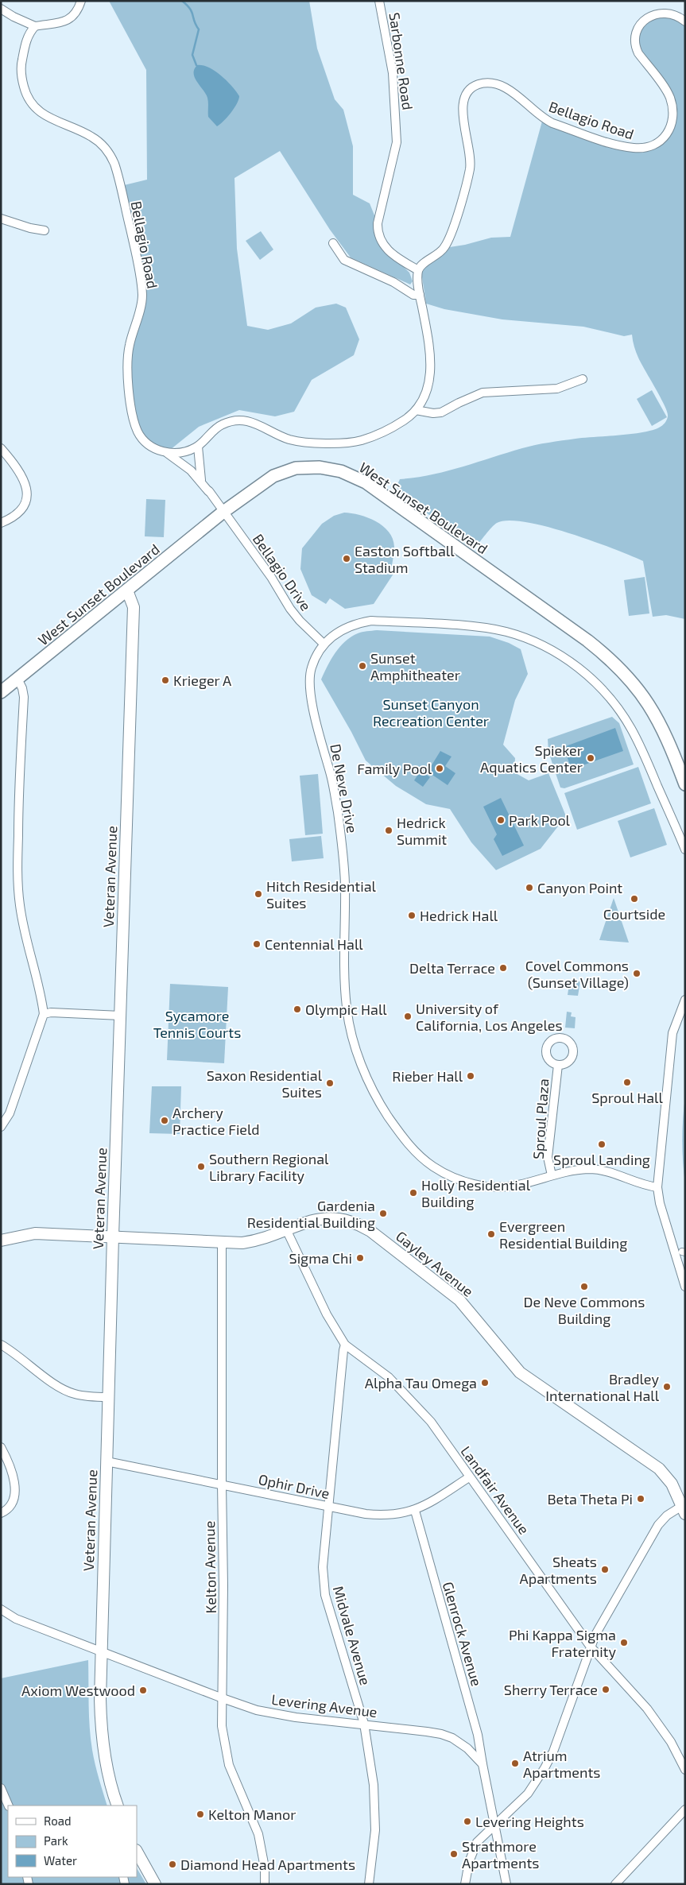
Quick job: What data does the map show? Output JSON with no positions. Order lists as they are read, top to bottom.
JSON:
{
  "streets": {
    "main road": ["West Sunset Boulevard"],
    "street": [
      "Sarbonne Road",
      "Bellagio Road",
      "Bellagio Drive",
      "De Neve Drive",
      "Veteran Avenue",
      "Sproul Plaza",
      "Gayley Avenue",
      "Ophir Drive",
      "Landfair Avenue",
      "Kelton Avenue",
      "Glenrock Avenue",
      "Midvale Avenue",
      "Levering Avenue"
    ]
  },
  "crossings": [
    ["Sarbonne Road", "Bellagio Road"],
    ["Bellagio Road", "Bellagio Drive"],
    ["West Sunset Boulevard", "Bellagio Drive"],
    ["West Sunset Boulevard", "Veteran Avenue"],
    ["Bellagio Drive", "De Neve Drive"],
    ["De Neve Drive", "Sproul Plaza"],
    ["Veteran Avenue", "Gayley Avenue"],
    ["Veteran Avenue", "Ophir Drive"],
    ["Veteran Avenue", "Levering Avenue"],
    ["Gayley Avenue", "Landfair Avenue"],
    ["Gayley Avenue", "Kelton Avenue"],
    ["Ophir Drive", "Landfair Avenue"],
    ["Ophir Drive", "Kelton Avenue"],
    ["Ophir Drive", "Glenrock Avenue"],
    ["Ophir Drive", "Midvale Avenue"],
    ["Landfair Avenue", "Midvale Avenue"],
    ["Kelton Avenue", "Levering Avenue"],
    ["Glenrock Avenue", "Levering Avenue"],
    ["Midvale Avenue", "Levering Avenue"]
  ],
  "parks": ["Sunset Canyon Recreation Center", "Sycamore Tennis Courts"],
  "places": [
    "Easton Softball Stadium",
    "Sunset Amphitheater",
    "Krieger A",
    "Spieker Aquatics Center",
    "Family Pool",
    "Park Pool",
    "Hedrick Summit",
    "Canyon Point",
    "Hitch Residential Suites",
    "Courtside",
    "Hedrick Hall",
    "Centennial Hall",
    "Delta Terrace",
    "Covel Commons (Sunset Village)",
    "Olympic Hall",
    "University of California, Los Angeles",
    "Rieber Hall",
    "Sproul Hall",
    "Saxon Residential Suites",
    "Archery Practice Field",
    "Sproul Landing",
    "Southern Regional Library Facility",
    "Holly Residential Building",
    "Gardenia Residential Building",
    "Evergreen Residential Building",
    "Sigma Chi",
    "De Neve Commons Building",
    "Alpha Tau Omega",
    "Bradley International Hall",
    "Beta Theta Pi",
    "Sheats Apartments",
    "Phi Kappa Sigma Fraternity",
    "Sherry Terrace",
    "Axiom Westwood",
    "Atrium Apartments",
    "Kelton Manor",
    "Levering Heights",
    "Strathmore Apartments",
    "Diamond Head Apartments"
  ],
  "legend": ["Road", "Park", "Water"]
}
